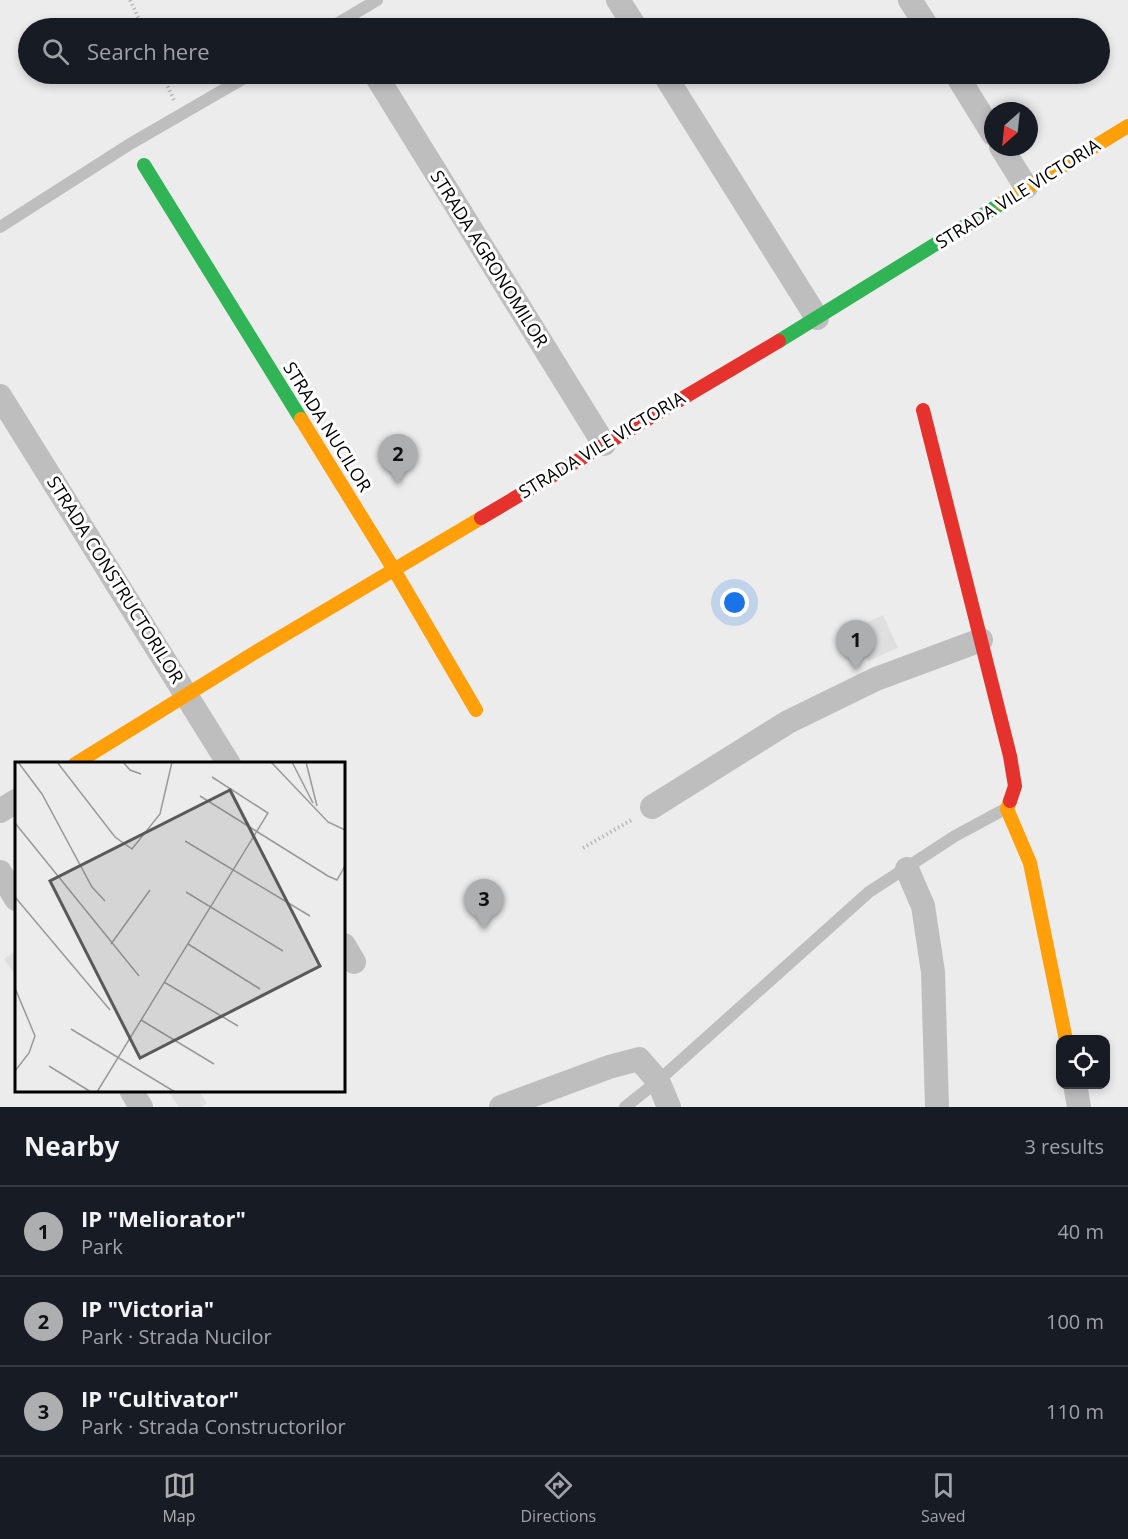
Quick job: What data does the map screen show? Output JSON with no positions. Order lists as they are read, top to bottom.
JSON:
{
  "streets": {
    "street": [
      "STRADA VILE VICTORIA",
      "STRADA AGRONOMILOR",
      "STRADA NUCILOR",
      "STRADA CONSTRUCTORILOR"
    ]
  },
  "crossings": [
    ["STRADA VILE VICTORIA", "STRADA AGRONOMILOR"],
    ["STRADA VILE VICTORIA", "STRADA NUCILOR"],
    ["STRADA VILE VICTORIA", "STRADA CONSTRUCTORILOR"]
  ],
  "north": "bottom left",
  "page": {
    "search": "Search here",
    "pins": ["2", "1", "3"],
    "heading": ["Nearby", "3 results"],
    "list": [
      {
        "mark": "1",
        "name": "IP \"Meliorator\"",
        "note": "Park",
        "value": "40 m"
      },
      {
        "mark": "2",
        "name": "IP \"Victoria\"",
        "note": "Park · Strada Nucilor",
        "value": "100 m"
      },
      {
        "mark": "3",
        "name": "IP \"Cultivator\"",
        "note": "Park · Strada Constructorilor",
        "value": "110 m"
      }
    ],
    "nav": ["Map", "Directions", "Saved"]
  }
}
